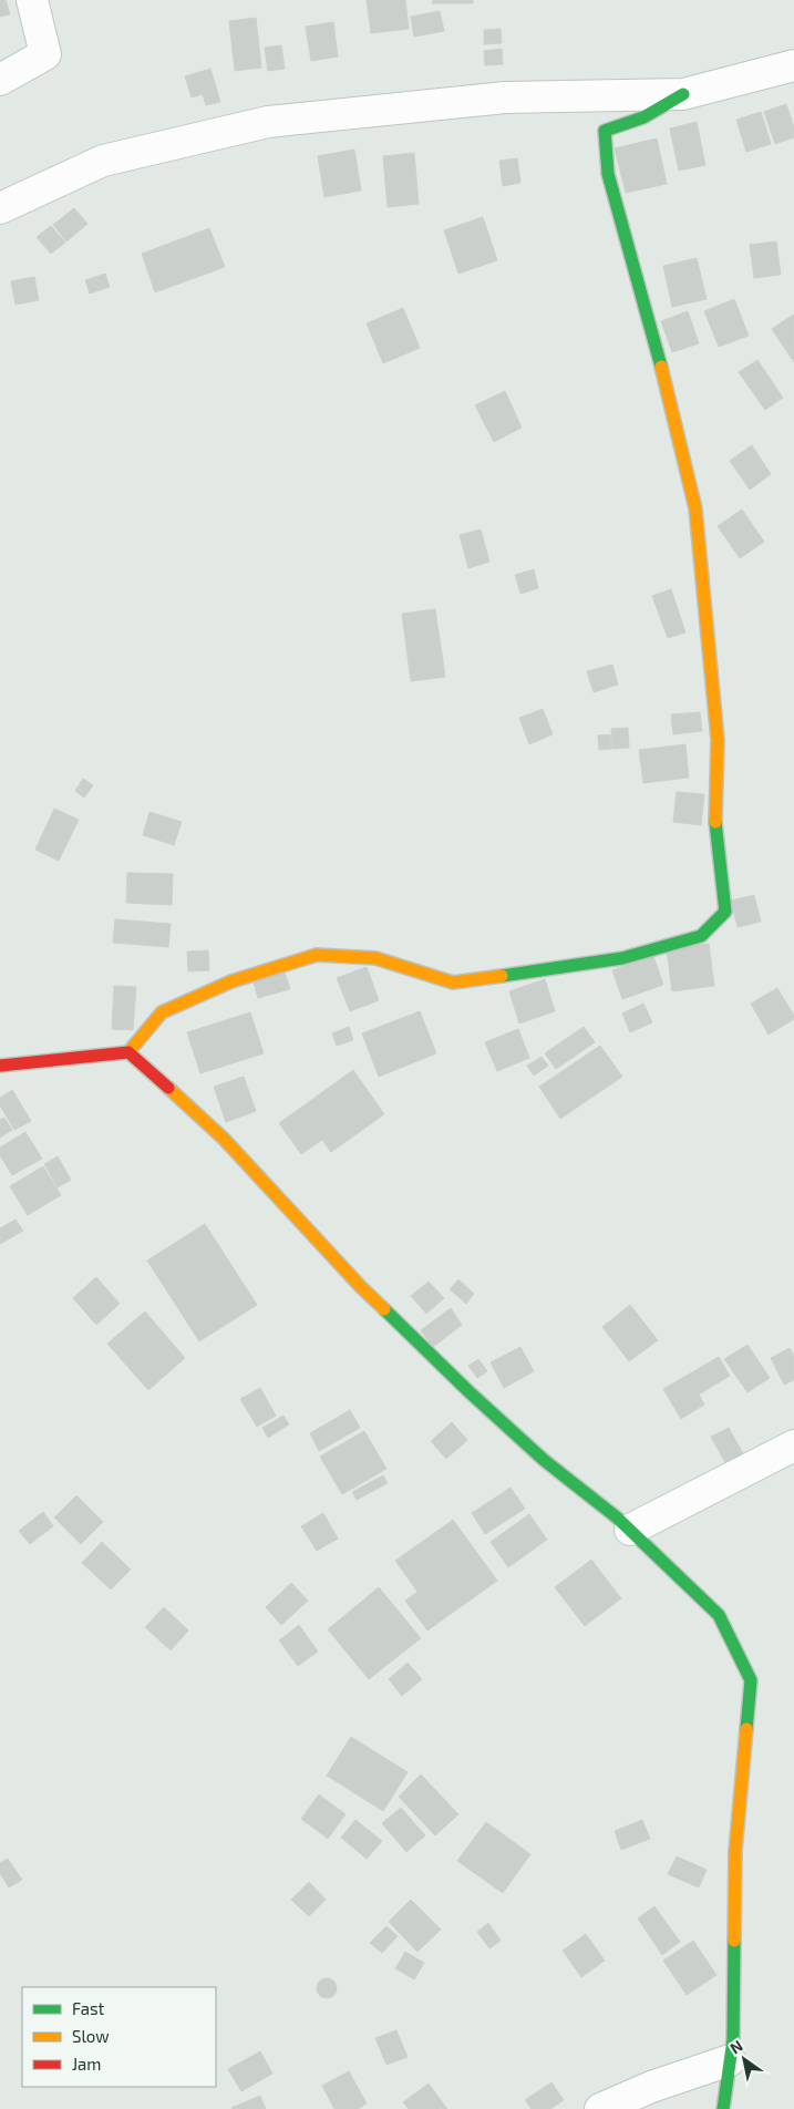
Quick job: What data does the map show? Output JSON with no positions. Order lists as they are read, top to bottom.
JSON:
{
  "legend": ["Fast", "Slow", "Jam"],
  "north": "top left"
}
